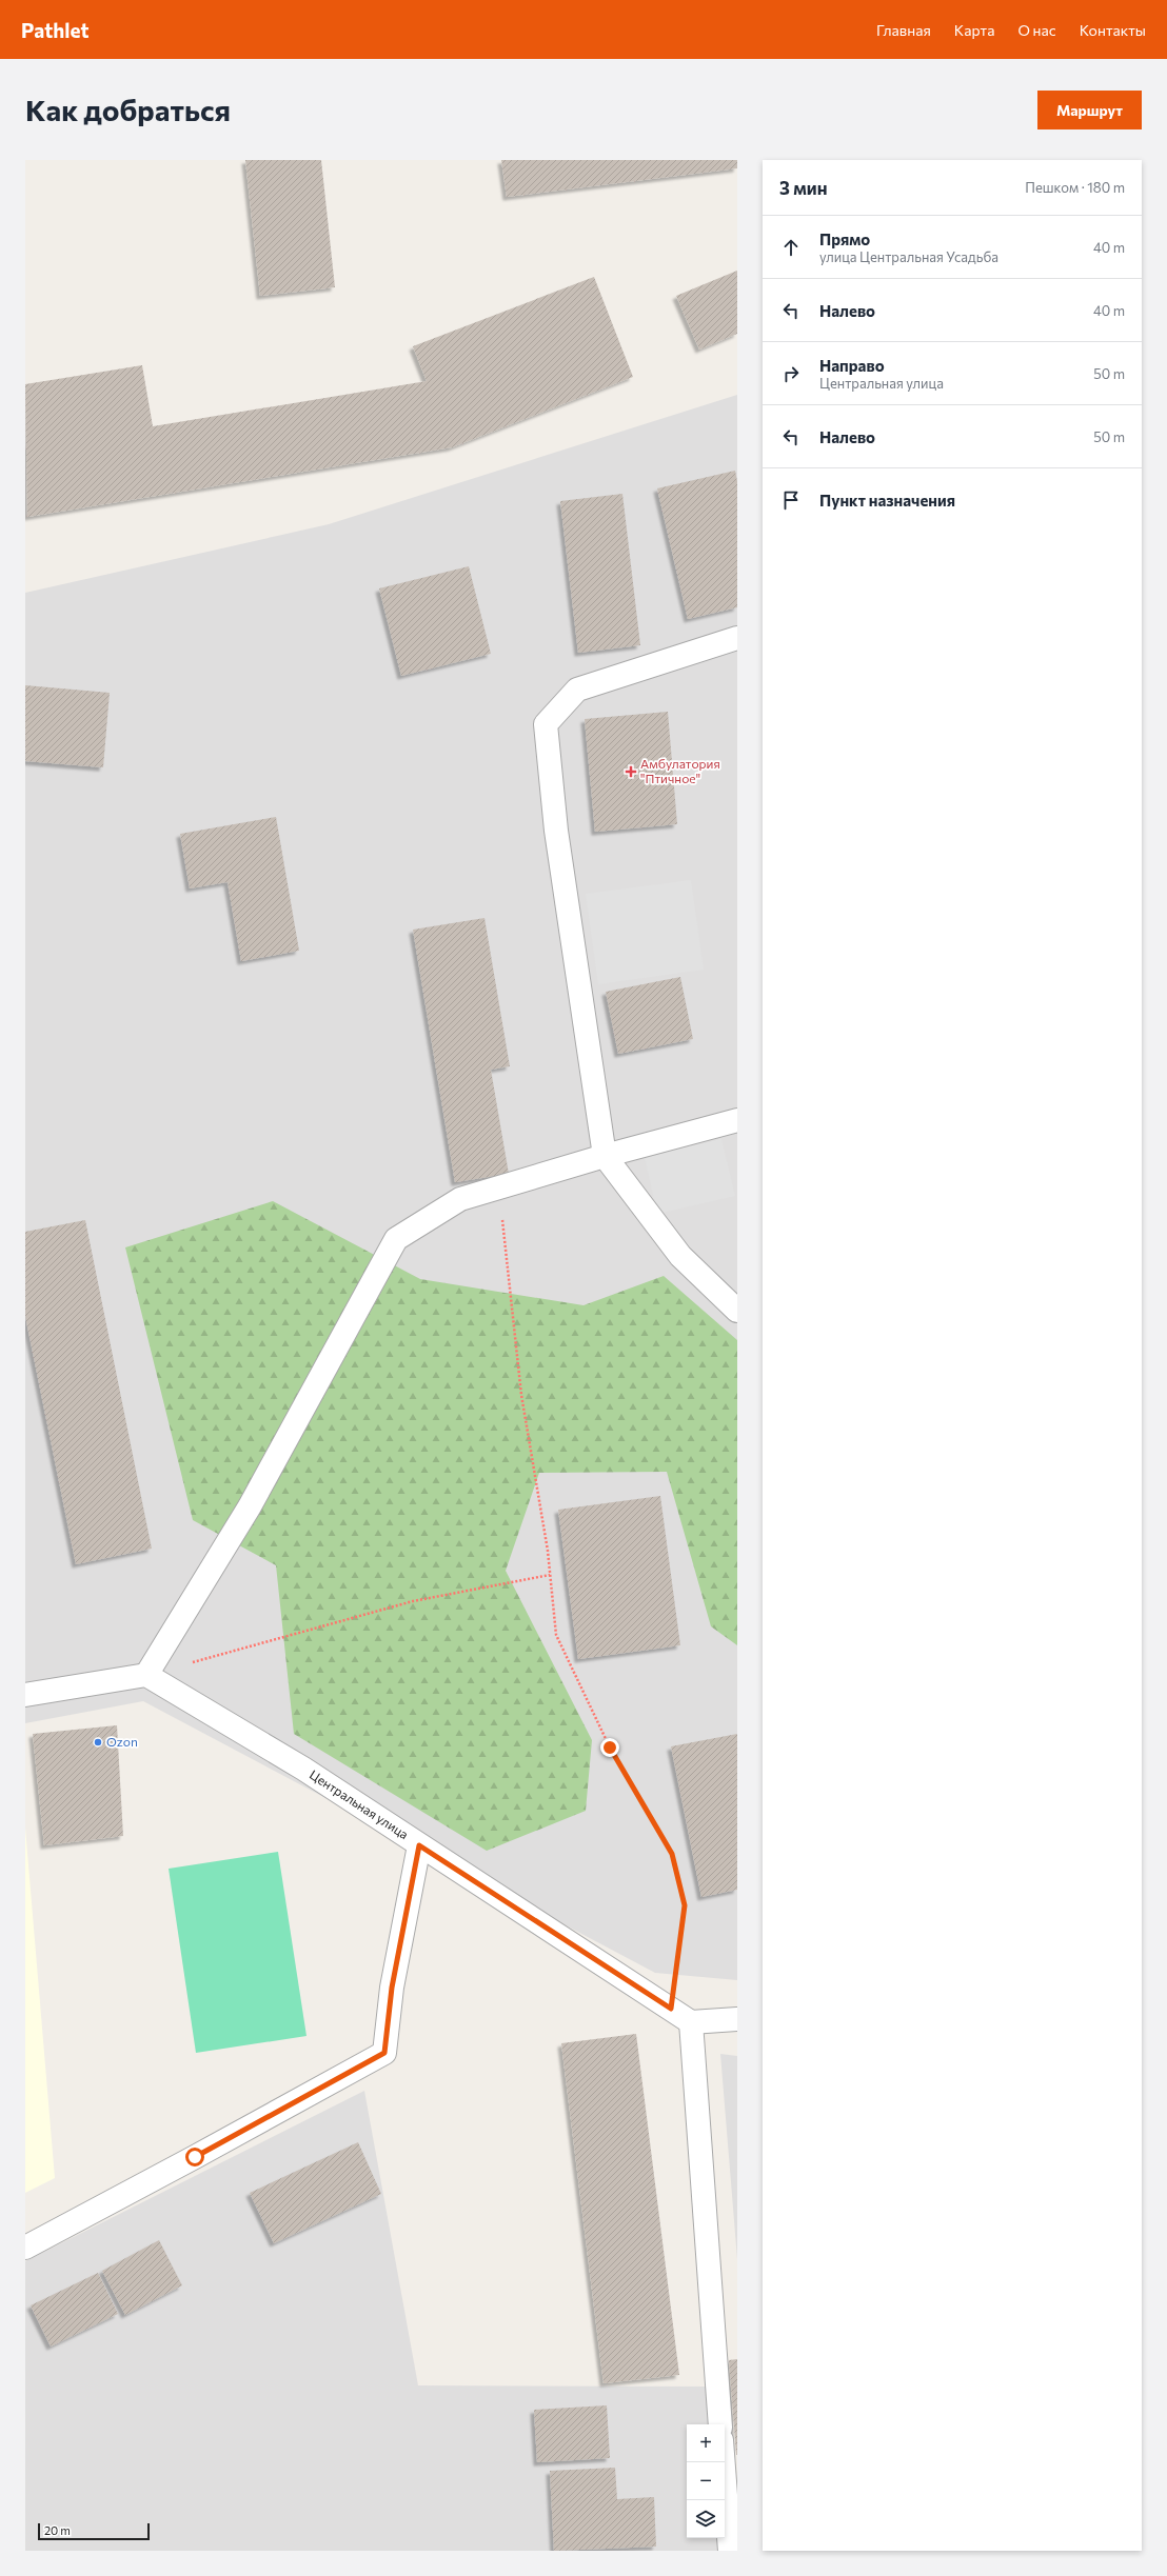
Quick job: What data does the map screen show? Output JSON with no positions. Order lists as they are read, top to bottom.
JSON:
{
  "streets": {
    "street": ["Центральная улица"]
  },
  "places": {
    "health": ["Амбулатория \"Птичное\""],
    "other": ["Ozon"]
  },
  "scale_bar": "20 m",
  "page": {
    "header": "Pathlet",
    "nav": [
      "Главная",
      "Карта",
      "О нас",
      "Контакты"
    ],
    "buttons": "Маршрут",
    "title": "Как добраться",
    "heading": ["3 мин", "Пешком · 180 m"],
    "list": [
      ["Прямо", "улица Центральная Усадьба", "40 m"],
      ["Налево", "40 m"],
      ["Направо", "Центральная улица", "50 m"],
      ["Налево", "50 m"],
      "Пункт назначения"
    ],
    "map_buttons": ["+", "−"],
    "scale": "20 m"
  }
}
